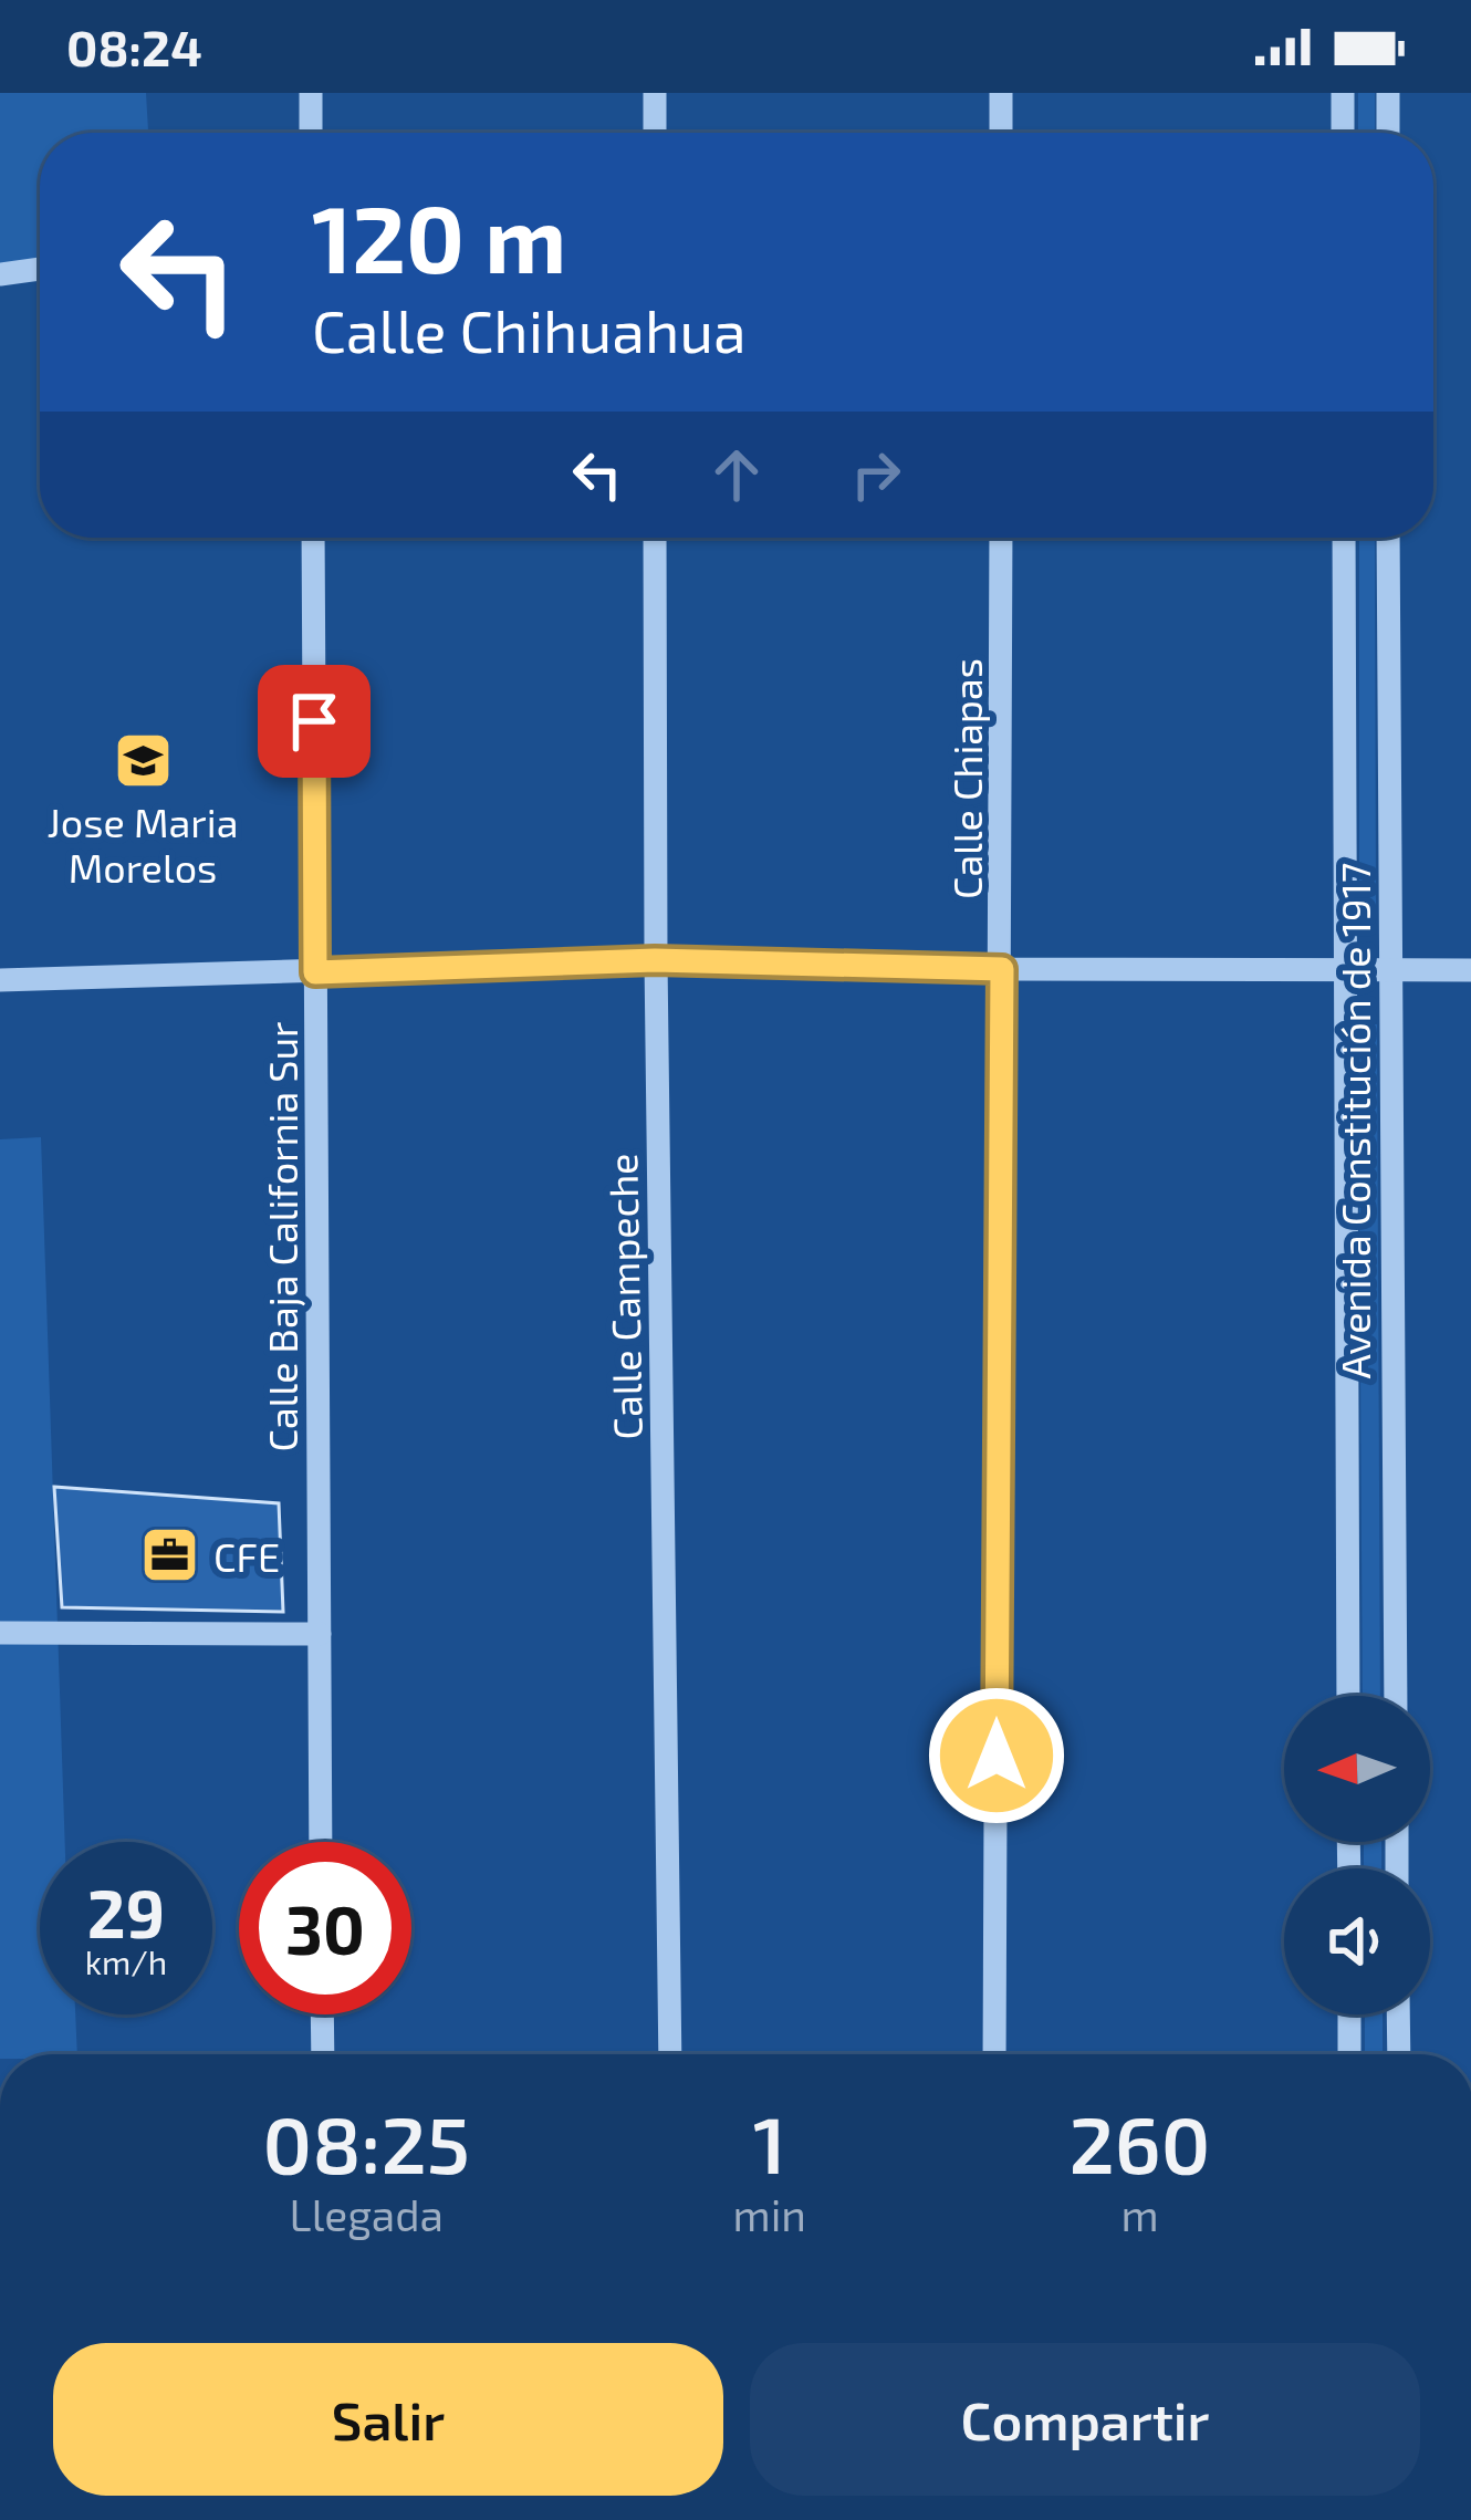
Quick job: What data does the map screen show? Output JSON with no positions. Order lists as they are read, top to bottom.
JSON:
{
  "streets": {
    "street": [
      "Calle Chiapas",
      "Avenida Constitución de 1917",
      "Calle Baja California Sur",
      "Calle Campeche"
    ]
  },
  "places": {
    "school or university": ["Jose Maria Morelos"],
    "office": ["CFE"]
  },
  "north": "left",
  "page": {
    "status": "08:24",
    "turn": ["120 m", "Calle Chihuahua"],
    "speed": "29 km/h",
    "limit": "30",
    "eta": [
      "08:25",
      "Llegada",
      "1",
      "min",
      "260",
      "m"
    ],
    "buttons": ["Salir", "Compartir"]
  }
}
